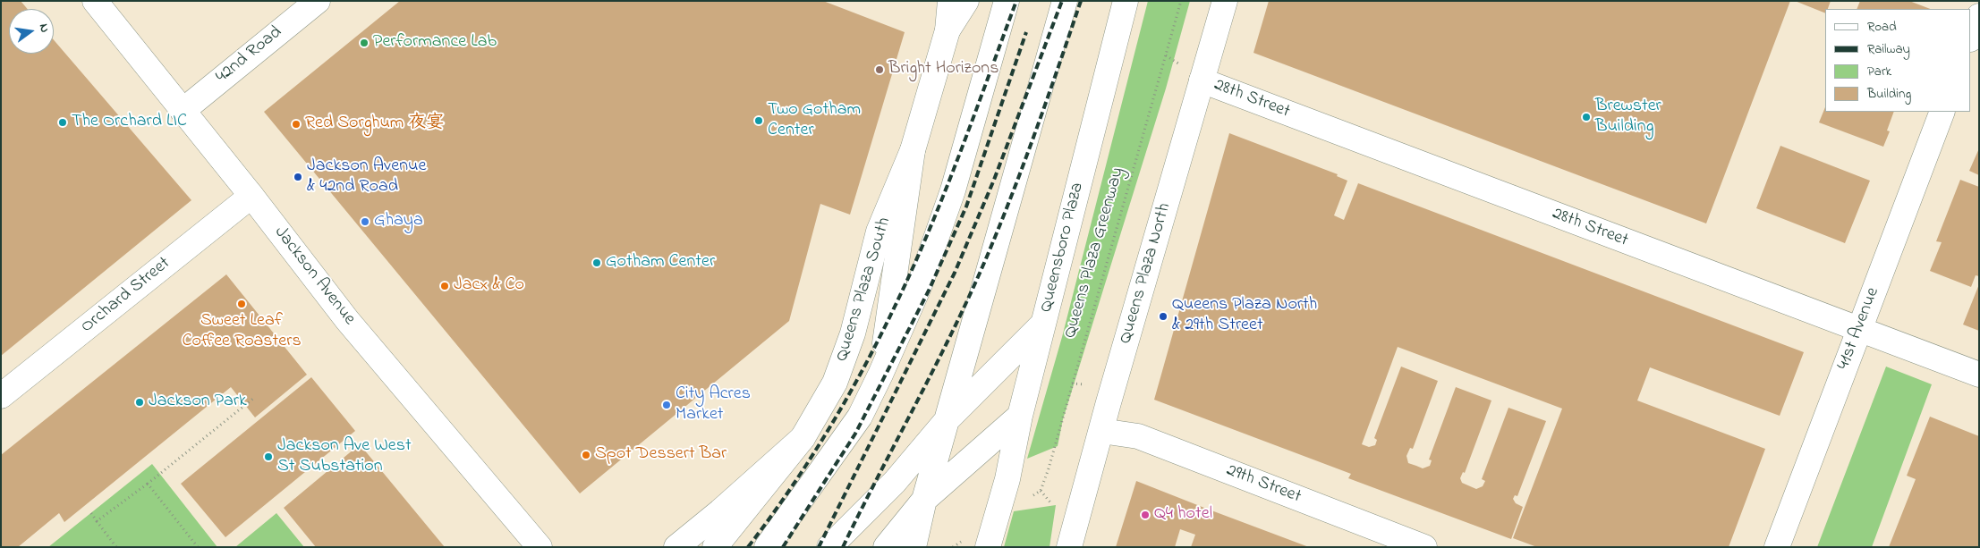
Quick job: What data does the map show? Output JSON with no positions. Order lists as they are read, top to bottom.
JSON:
{
  "streets": {
    "main road": [
      "42nd Road",
      "28th Street",
      "Queensboro Plaza",
      "Queens Plaza North",
      "Jackson Avenue",
      "Queens Plaza South",
      "Orchard Street",
      "41st Avenue",
      "29th Street"
    ],
    "path": ["Queens Plaza Greenway"]
  },
  "crossings": [
    ["42nd Road", "Jackson Avenue"],
    ["28th Street", "Queens Plaza North"],
    ["28th Street", "41st Avenue"],
    ["Queens Plaza North", "29th Street"],
    ["Jackson Avenue", "Orchard Street"]
  ],
  "places": [
    "Performance Lab",
    "Bright Horizons",
    "Brewster Building",
    "Two Gotham Center",
    "The Orchard LIC",
    "Red Sorghum 夜宴",
    "Jackson Avenue & 42nd Road",
    "Ghaya",
    "Gotham Center",
    "Jacx & Co",
    "Sweet Leaf Coffee Roasters",
    "Queens Plaza North & 29th Street",
    "Jackson Park",
    "City Acres Market",
    "Spot Dessert Bar",
    "Jackson Ave West St Substation",
    "Q4 hotel"
  ],
  "legend": [
    "Road",
    "Railway",
    "Park",
    "Building"
  ],
  "north": "right"
}
